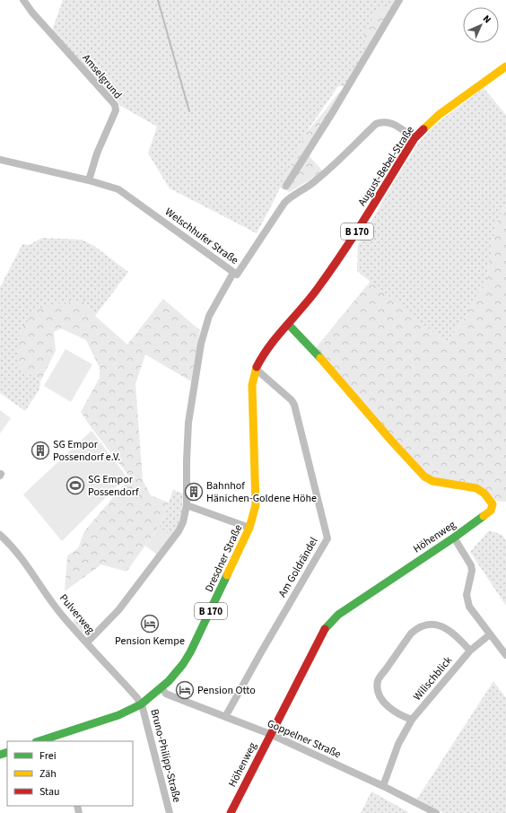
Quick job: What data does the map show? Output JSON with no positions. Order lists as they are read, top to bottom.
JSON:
{
  "streets": {
    "main road": [
      "August-Bebel-Straße",
      "B 170",
      "Höhenweg",
      "Dresdner Straße"
    ],
    "street": [
      "Amselgrund",
      "Welschhufer Straße",
      "Am Goldrändel",
      "Pulverweg",
      "Wilischblick",
      "Goppelner Straße",
      "Bruno-Philipp-Straße"
    ]
  },
  "crossings": [
    ["Amselgrund", "Welschhufer Straße"],
    ["August-Bebel-Straße", "Welschhufer Straße"],
    ["August-Bebel-Straße", "Höhenweg"],
    ["August-Bebel-Straße", "Dresdner Straße"],
    ["August-Bebel-Straße", "Am Goldrändel"],
    ["Höhenweg", "Goppelner Straße"],
    ["Dresdner Straße", "Am Goldrändel"],
    ["Dresdner Straße", "Pulverweg"],
    ["Dresdner Straße", "Goppelner Straße"],
    ["Dresdner Straße", "Bruno-Philipp-Straße"],
    ["Am Goldrändel", "Goppelner Straße"],
    ["Pulverweg", "Bruno-Philipp-Straße"],
    ["Wilischblick", "Goppelner Straße"]
  ],
  "places": {
    "building": ["SG Empor Possendorf e.V.", "Bahnhof Hänichen-Goldene Höhe"],
    "sports": ["SG Empor Possendorf"],
    "hotel": ["Pension Kempe", "Pension Otto"]
  },
  "legend": ["Frei", "Zäh", "Stau"],
  "north": "top right"
}
